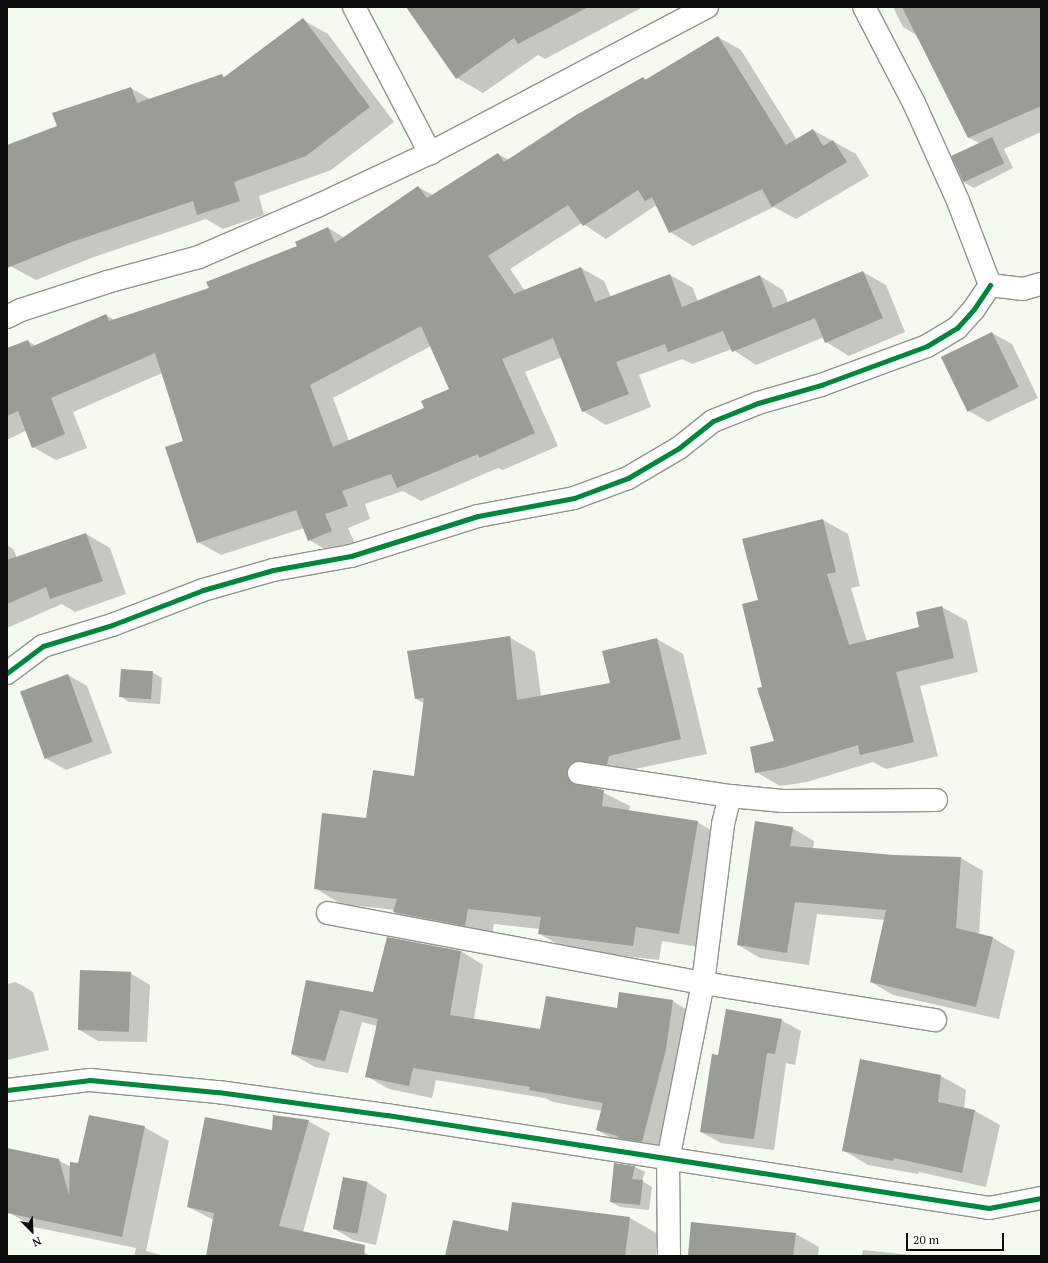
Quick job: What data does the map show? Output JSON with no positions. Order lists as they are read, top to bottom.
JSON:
{
  "scale_bar": "20 m",
  "north": "bottom right"
}
